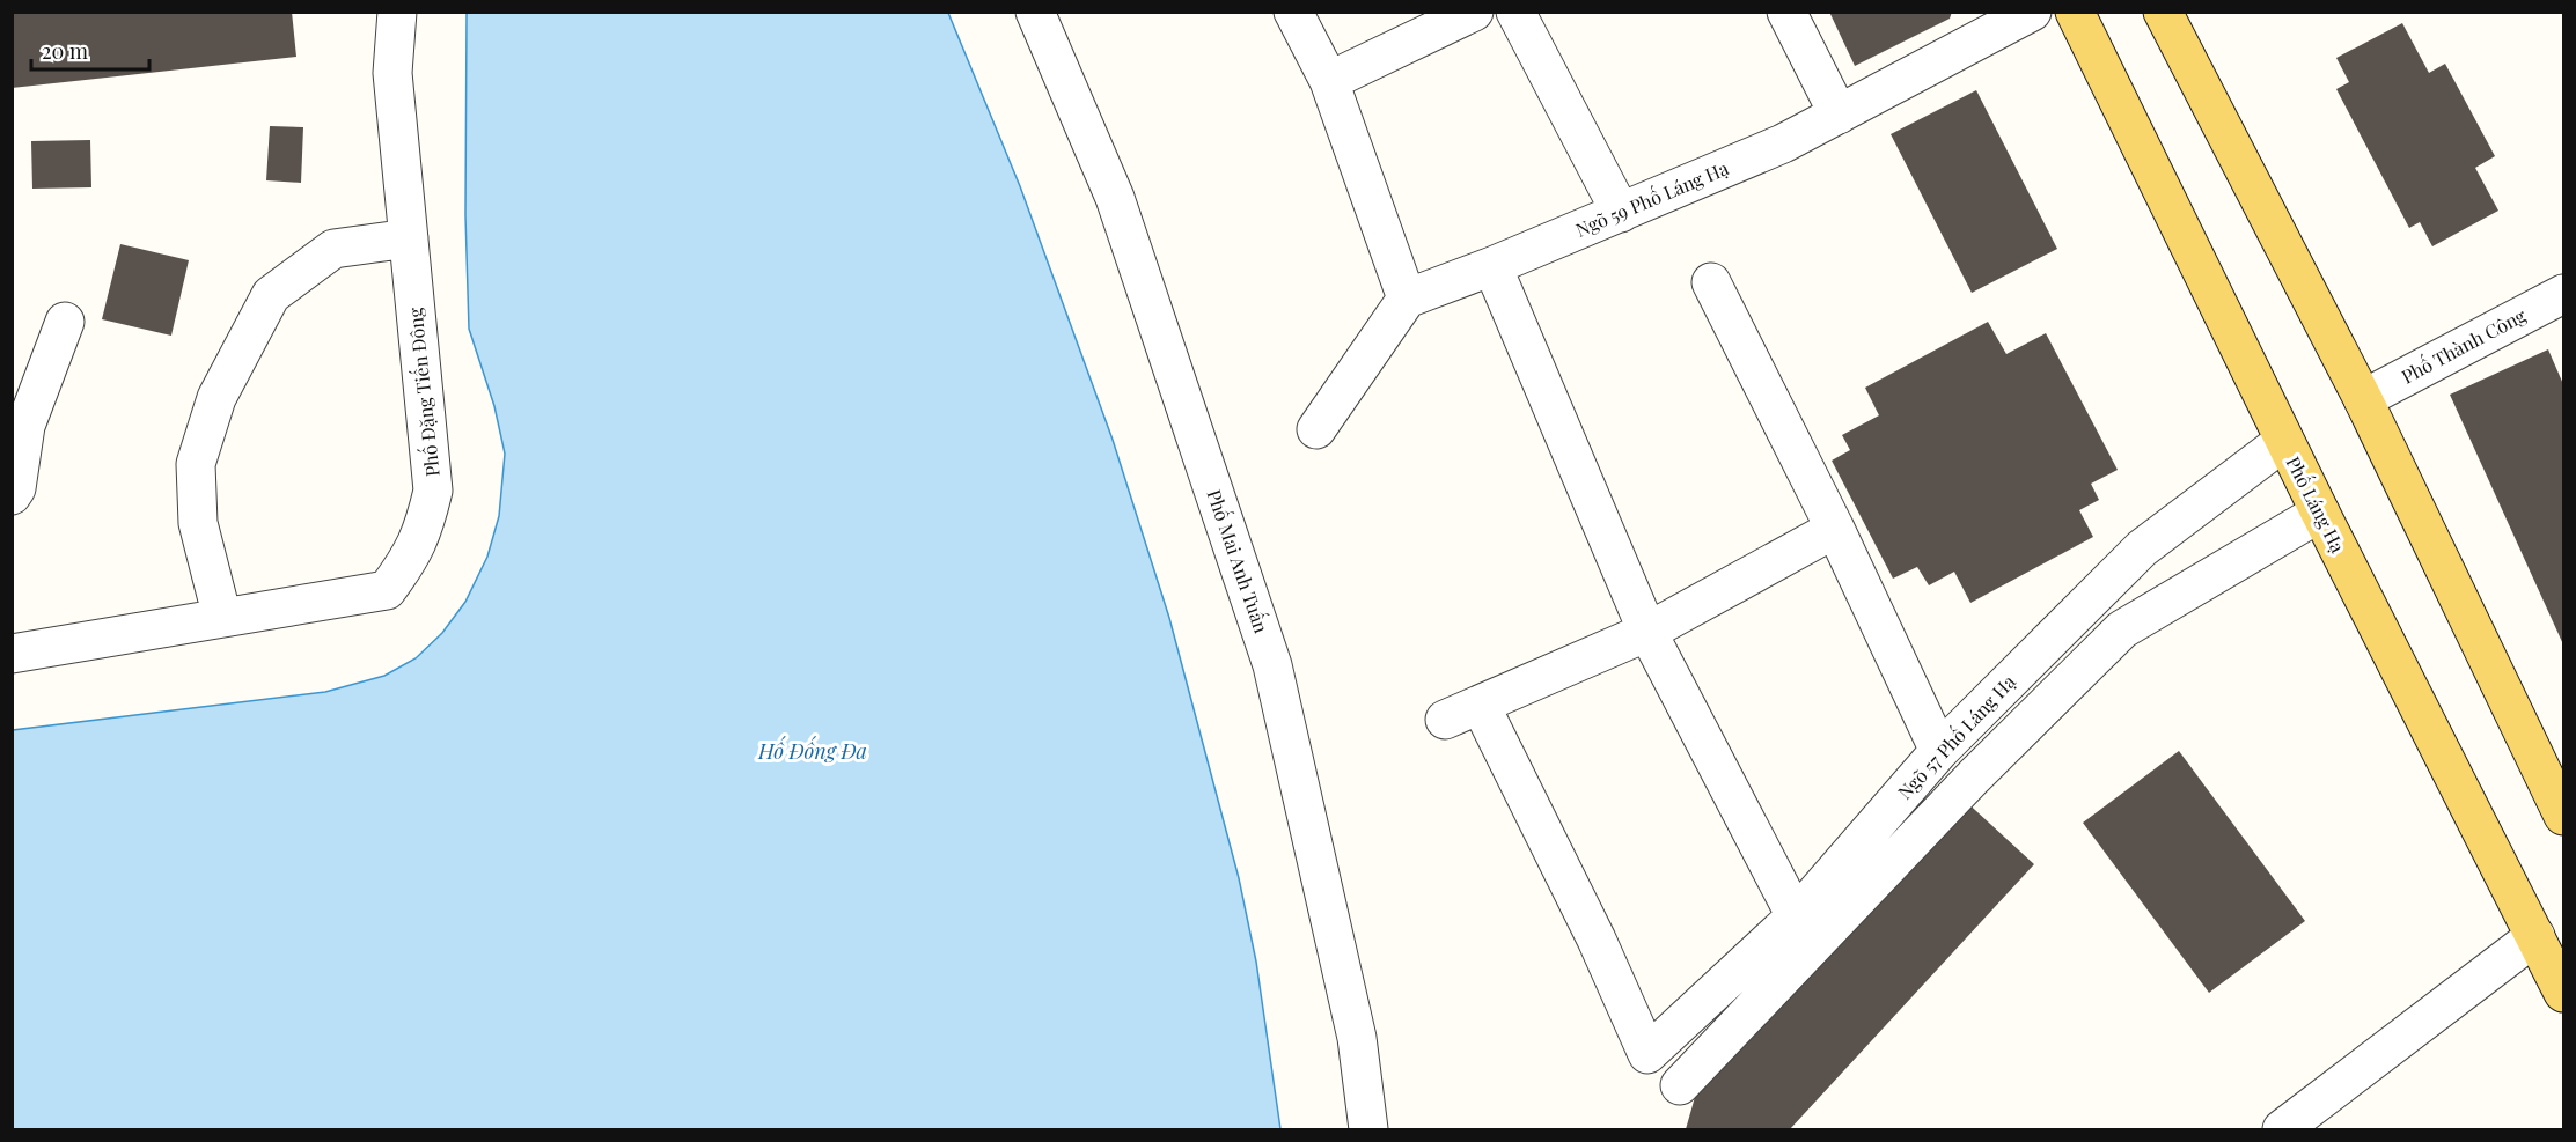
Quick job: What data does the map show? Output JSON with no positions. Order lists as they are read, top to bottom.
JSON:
{
  "streets": {
    "main road": ["Phố Láng Hạ"],
    "street": [
      "Ngõ 59 Phố Láng Hạ",
      "Phố Thành Công",
      "Phố Đặng Tiến Đông",
      "Phố Mai Anh Tuấn",
      "Ngõ 57 Phố Láng Hạ"
    ]
  },
  "crossings": [
    ["Phố Láng Hạ", "Ngõ 57 Phố Láng Hạ"]
  ],
  "water": ["Hố Đống Đa"],
  "scale_bar": "20 m"
}
